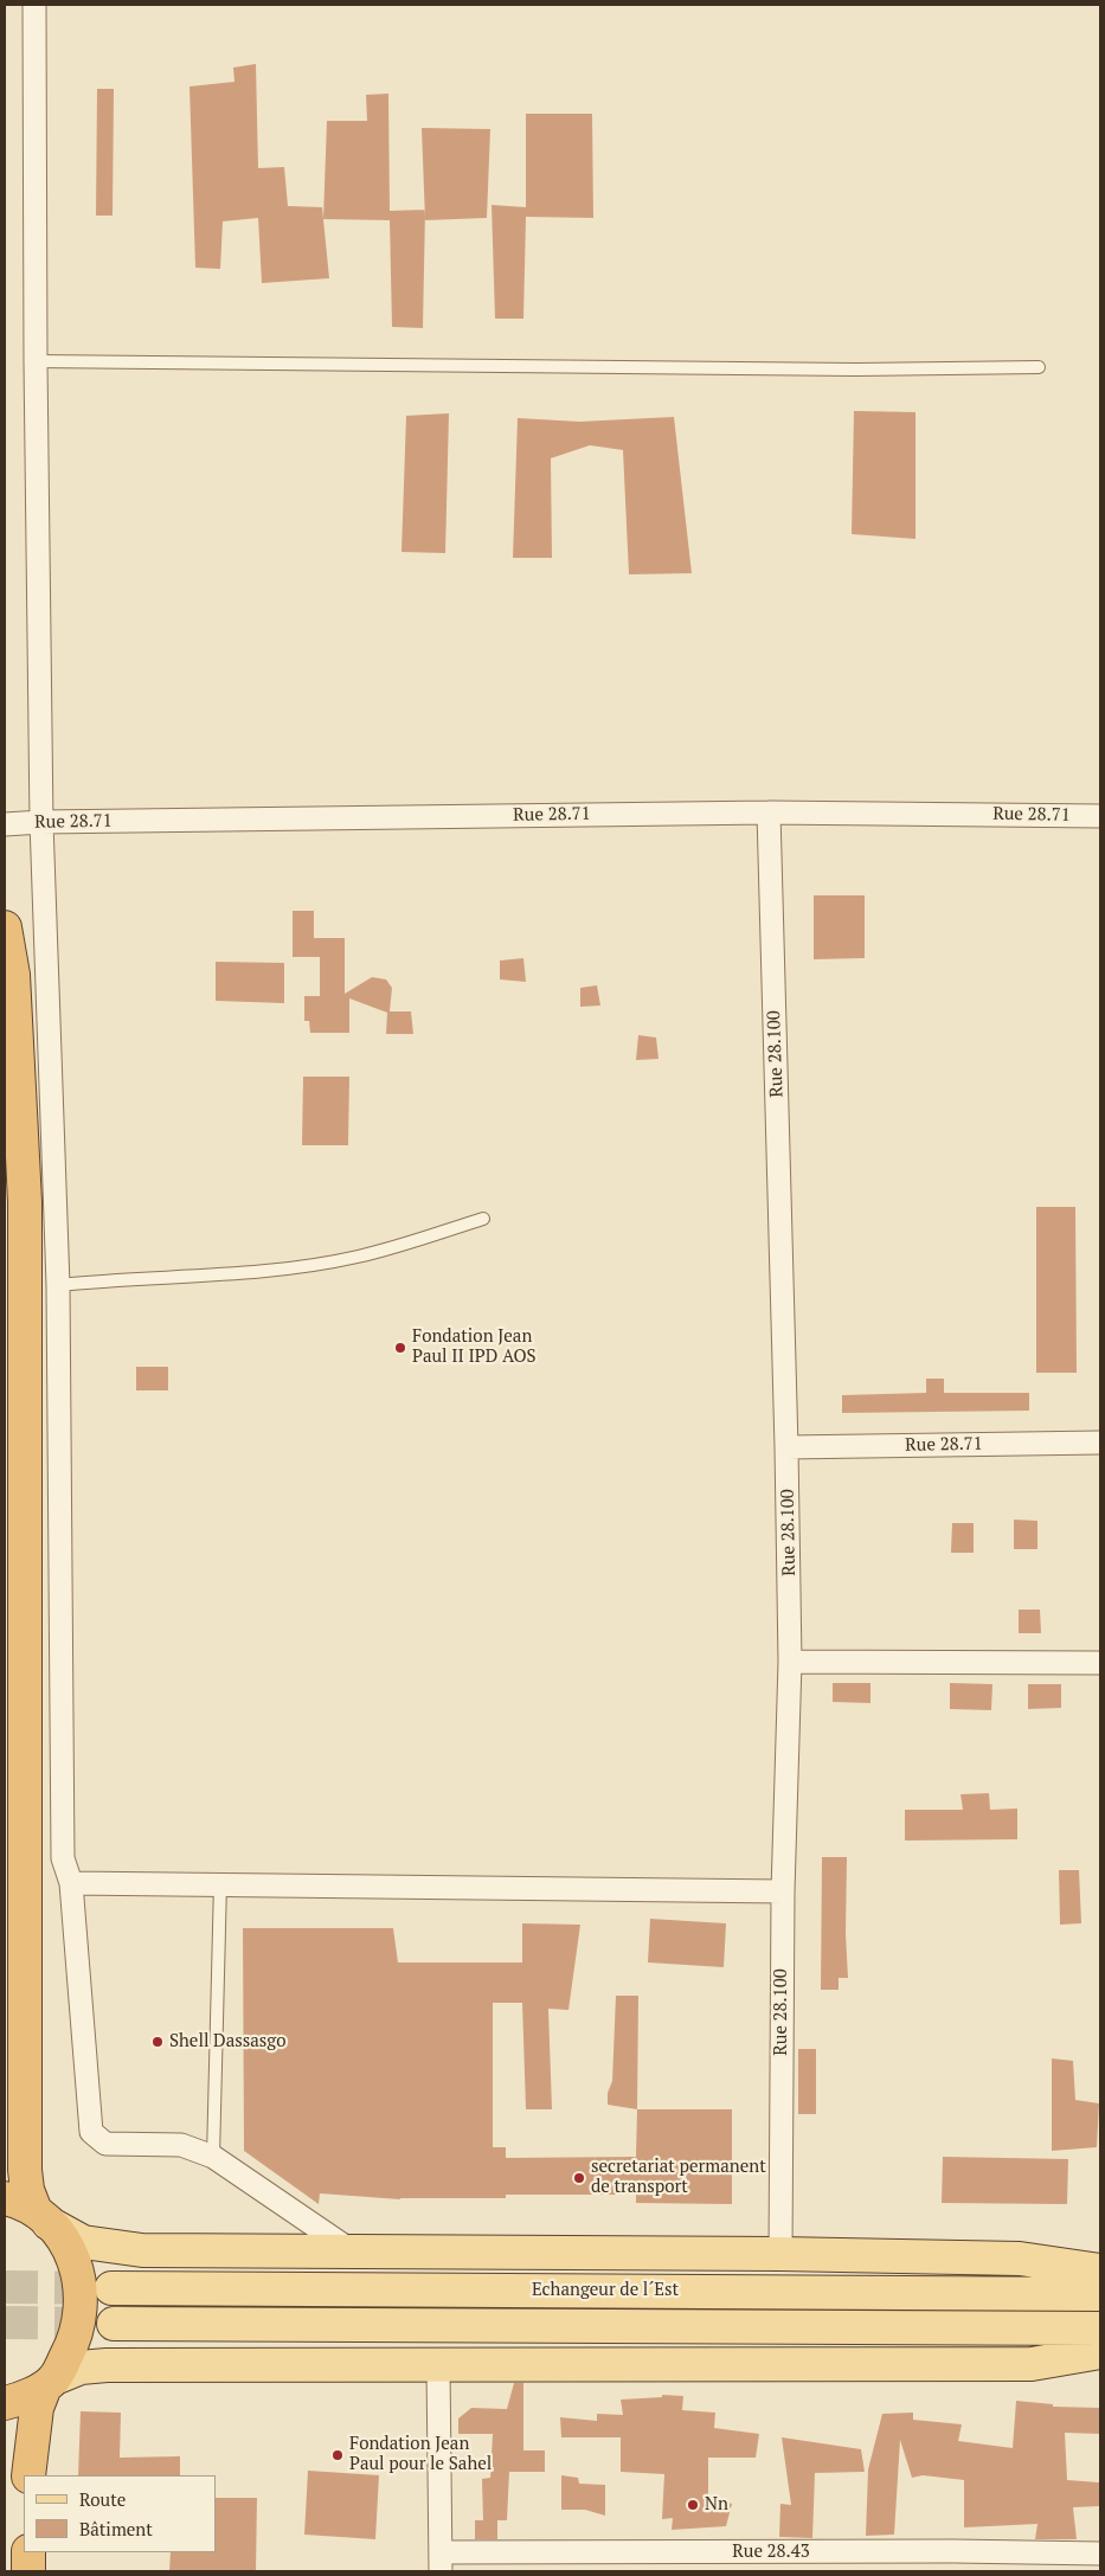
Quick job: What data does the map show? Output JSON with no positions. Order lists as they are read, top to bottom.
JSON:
{
  "streets": {
    "main road": ["Echangeur de l´Est"],
    "street": ["Rue 28.71", "Rue 28.100", "Rue 28.43"]
  },
  "crossings": [
    ["Rue 28.71", "Rue 28.100"]
  ],
  "places": [
    "Fondation Jean Paul II IPD AOS",
    "Shell Dassasgo",
    "secretariat permanent de transport",
    "Fondation Jean Paul pour le Sahel",
    "Nn"
  ],
  "legend": ["Route", "Bâtiment"]
}
